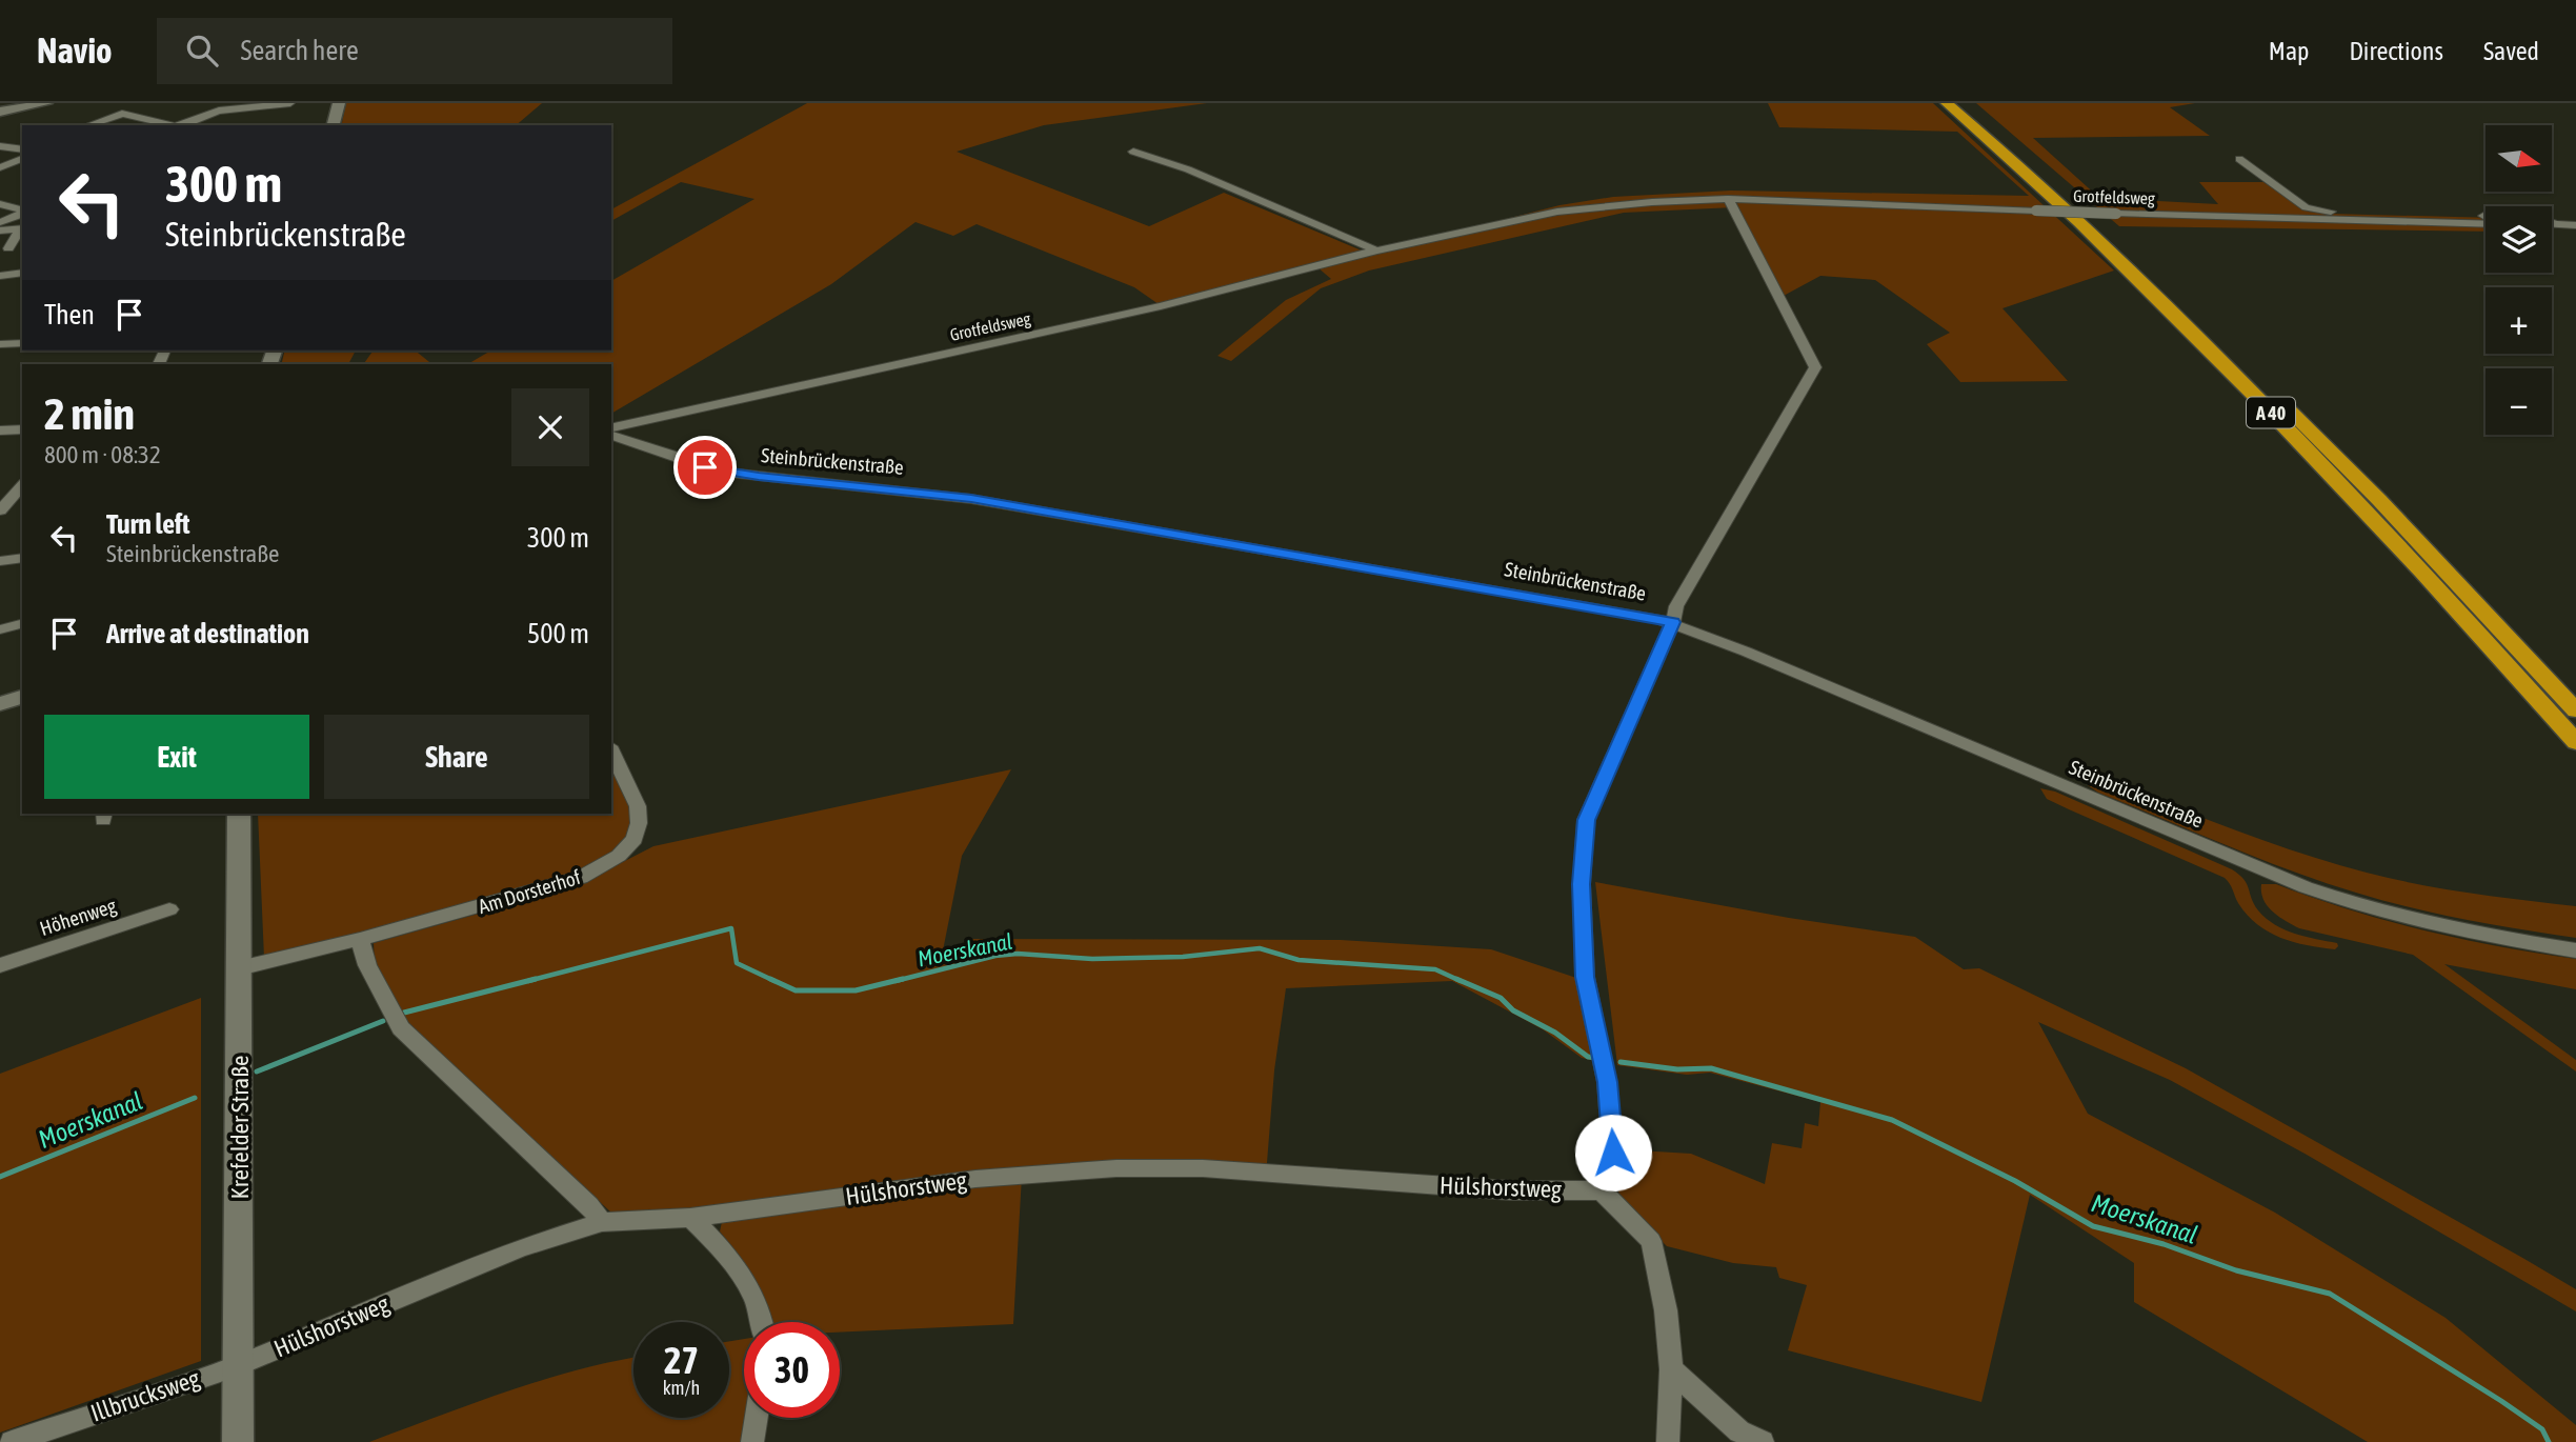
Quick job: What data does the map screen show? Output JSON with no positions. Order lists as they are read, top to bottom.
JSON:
{
  "streets": {
    "highway": ["A 40"],
    "main road": ["Krefelder Straße"],
    "street": [
      "Grotfeldsweg",
      "Steinbrückenstraße",
      "Am Dorsterhof",
      "Höhenweg",
      "Hülshorstweg",
      "Illbrucksweg"
    ]
  },
  "crossings": [
    ["Am Dorsterhof", "Krefelder Straße"],
    ["Krefelder Straße", "Hülshorstweg"],
    ["Krefelder Straße", "Illbrucksweg"],
    ["Hülshorstweg", "Illbrucksweg"]
  ],
  "water": ["Moerskanal"],
  "north": "right",
  "page": {
    "header": "Navio",
    "search": "Search here",
    "nav": ["Map", "Directions", "Saved"],
    "map_buttons": ["+", "−"],
    "turn": ["300 m", "Steinbrückenstraße"],
    "then": "Then",
    "heading": ["2 min", "800 m · 08:32"],
    "list": [
      {
        "name": "Turn left",
        "note": "Steinbrückenstraße",
        "value": "300 m"
      },
      {
        "name": "Arrive at destination",
        "value": "500 m"
      }
    ],
    "buttons": ["Exit", "Share"],
    "speed": "27 km/h",
    "limit": "30"
  }
}
